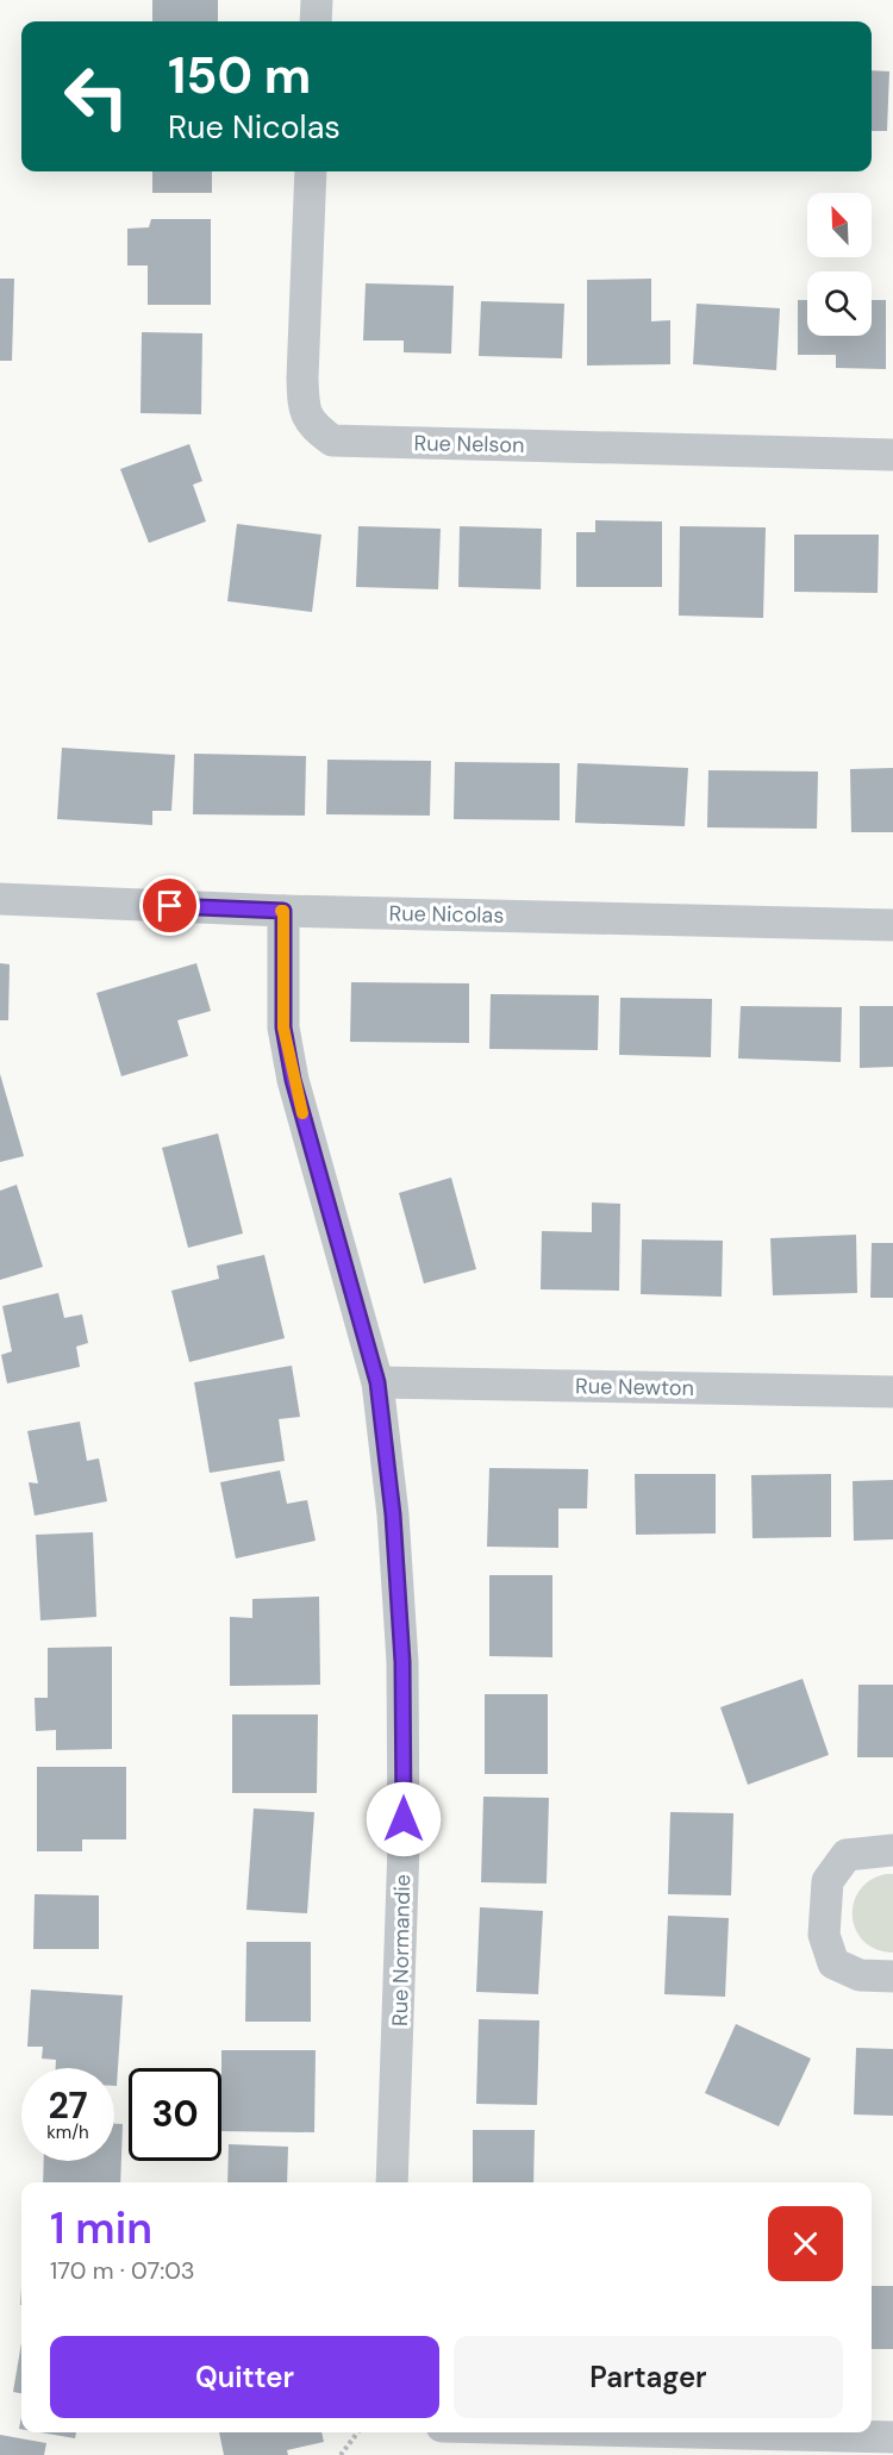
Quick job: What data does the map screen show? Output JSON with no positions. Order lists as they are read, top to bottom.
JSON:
{
  "streets": {
    "street": [
      "Rue Nelson",
      "Rue Nicolas",
      "Rue Newton",
      "Rue Normandie"
    ]
  },
  "crossings": [
    ["Rue Nicolas", "Rue Normandie"],
    ["Rue Newton", "Rue Normandie"]
  ],
  "north": "top left",
  "page": {
    "turn": ["150 m", "Rue Nicolas"],
    "speed": "27 km/h",
    "limit": "30",
    "heading": ["1 min", "170 m · 07:03"],
    "buttons": ["Quitter", "Partager"]
  }
}
